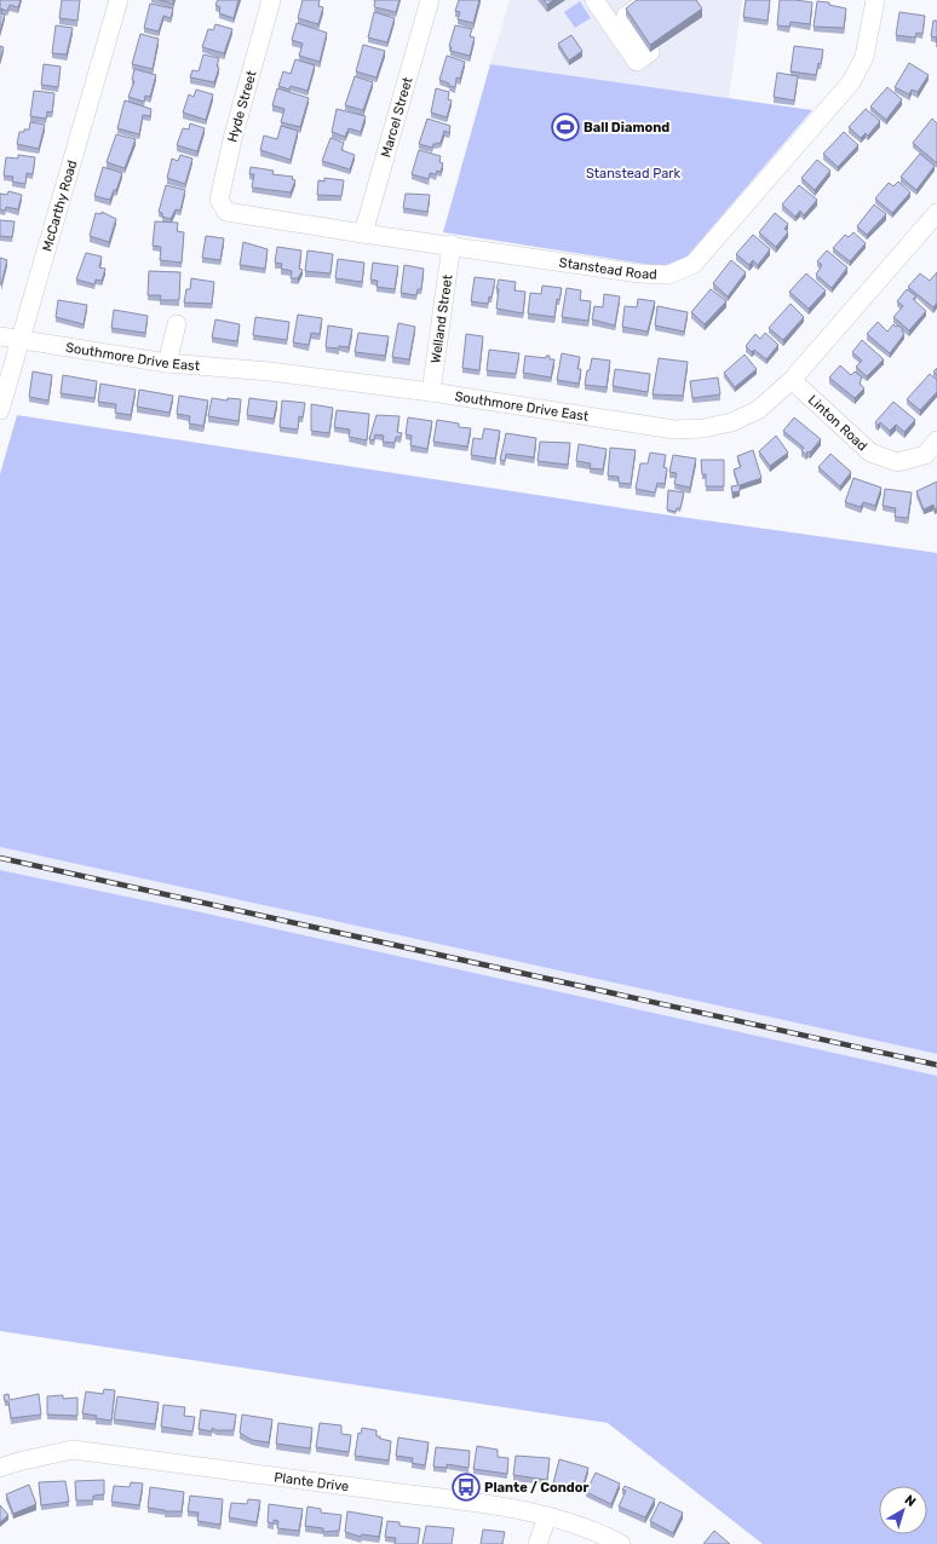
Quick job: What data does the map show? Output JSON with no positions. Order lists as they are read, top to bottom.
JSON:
{
  "streets": {
    "street": [
      "Hyde Street",
      "Marcel Street",
      "McCarthy Road",
      "Stanstead Road",
      "Welland Street",
      "Southmore Drive East",
      "Linton Road",
      "Plante Drive"
    ]
  },
  "crossings": [
    ["Hyde Street", "Stanstead Road"],
    ["Marcel Street", "Stanstead Road"],
    ["McCarthy Road", "Southmore Drive East"],
    ["Stanstead Road", "Welland Street"],
    ["Welland Street", "Southmore Drive East"],
    ["Southmore Drive East", "Linton Road"]
  ],
  "parks": ["Stanstead Park"],
  "places": {
    "sports": ["Ball Diamond"],
    "bus stop": ["Plante / Condor"]
  },
  "north": "top right"
}
